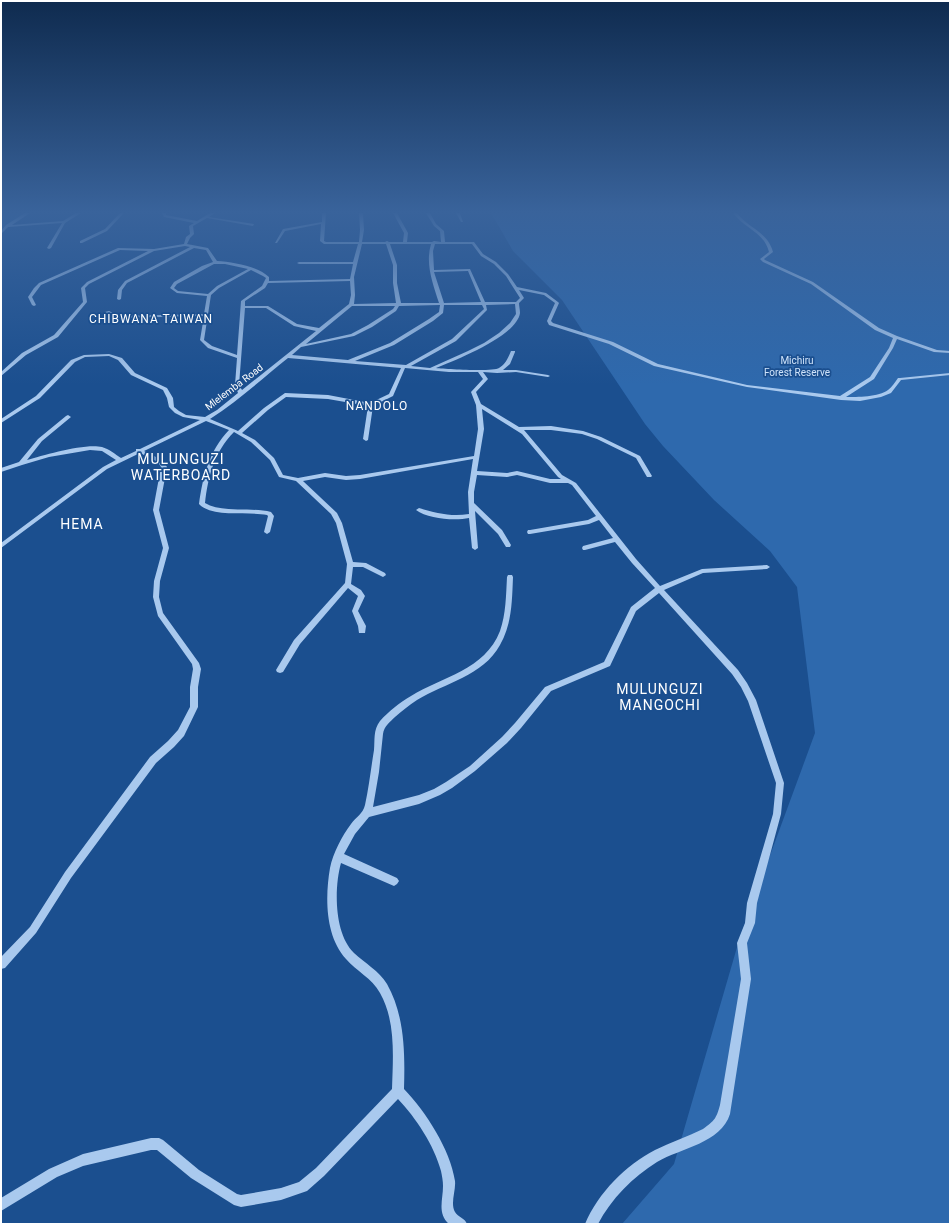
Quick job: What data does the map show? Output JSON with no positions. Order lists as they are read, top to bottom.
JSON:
{
  "streets": {
    "street": ["Mlelemba Road"]
  },
  "districts": [
    "CHIBWANA TAIWAN",
    "NANDOLO",
    "MULUNGUZI WATERBOARD",
    "HEMA",
    "MULUNGUZI MANGOCHI"
  ],
  "parks": ["Michiru Forest Reserve"]
}
